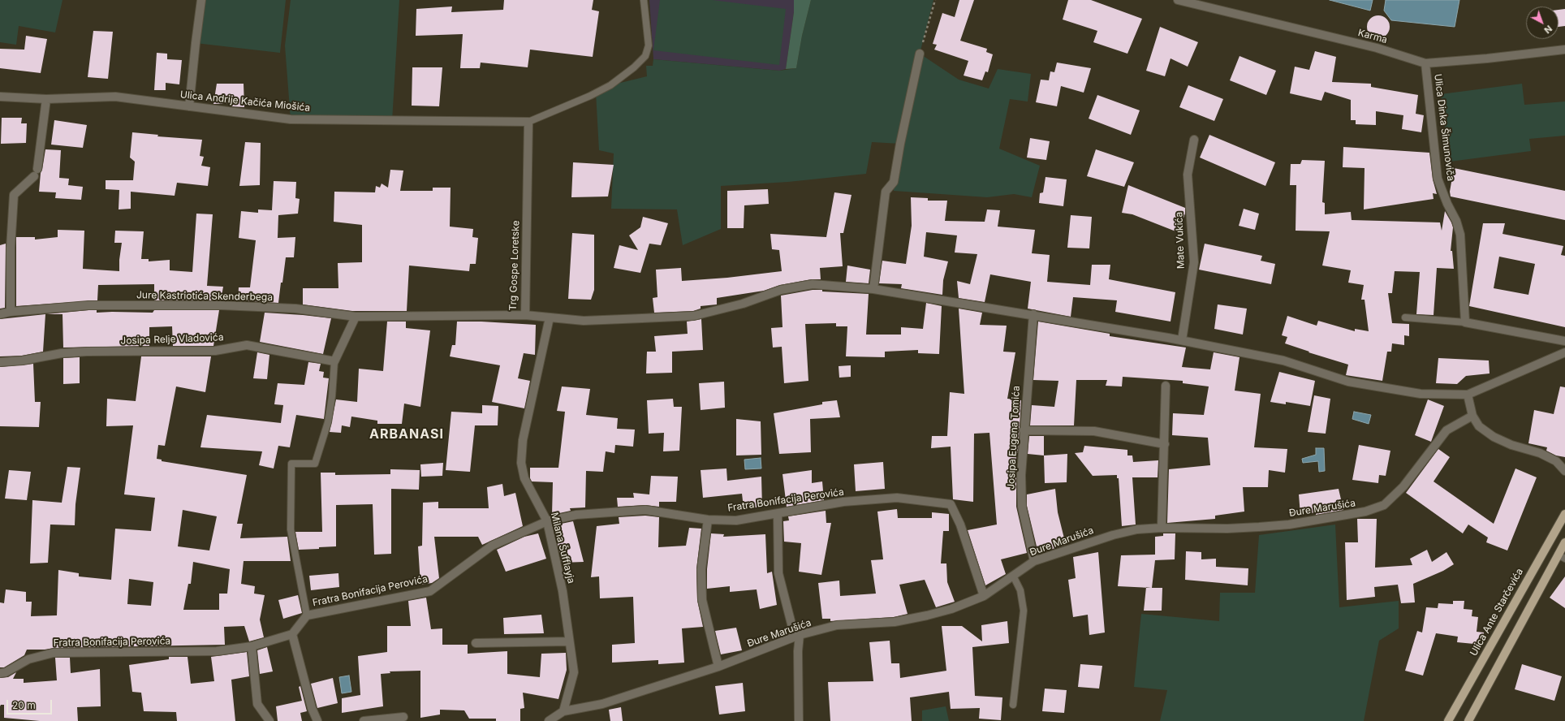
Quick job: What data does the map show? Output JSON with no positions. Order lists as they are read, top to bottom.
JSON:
{
  "streets": {
    "main road": ["Ulica Ante Starčevića"],
    "street": [
      "Karma",
      "Ulica Andrije Kačića Miošića",
      "Ulica Dinka Šimunoviča",
      "Mate Vukića",
      "Trg Gospe Loretske",
      "Jure Kastriotića Skenderbega",
      "Josipa Relje Vladovića",
      "Josipa Eugena Tomića",
      "Fratra Bonifacija Perovića",
      "Đure Marušića",
      "Milana Šufflayja"
    ]
  },
  "crossings": [
    ["Karma", "Ulica Dinka Šimunoviča"],
    ["Ulica Andrije Kačića Miošića", "Trg Gospe Loretske"],
    ["Trg Gospe Loretske", "Jure Kastriotića Skenderbega"],
    ["Josipa Eugena Tomića", "Đure Marušića"],
    ["Fratra Bonifacija Perovića", "Đure Marušića"],
    ["Fratra Bonifacija Perovića", "Milana Šufflayja"],
    ["Đure Marušića", "Milana Šufflayja"]
  ],
  "districts": ["ARBANASI"],
  "scale_bar": "20 m",
  "north": "bottom right"
}
